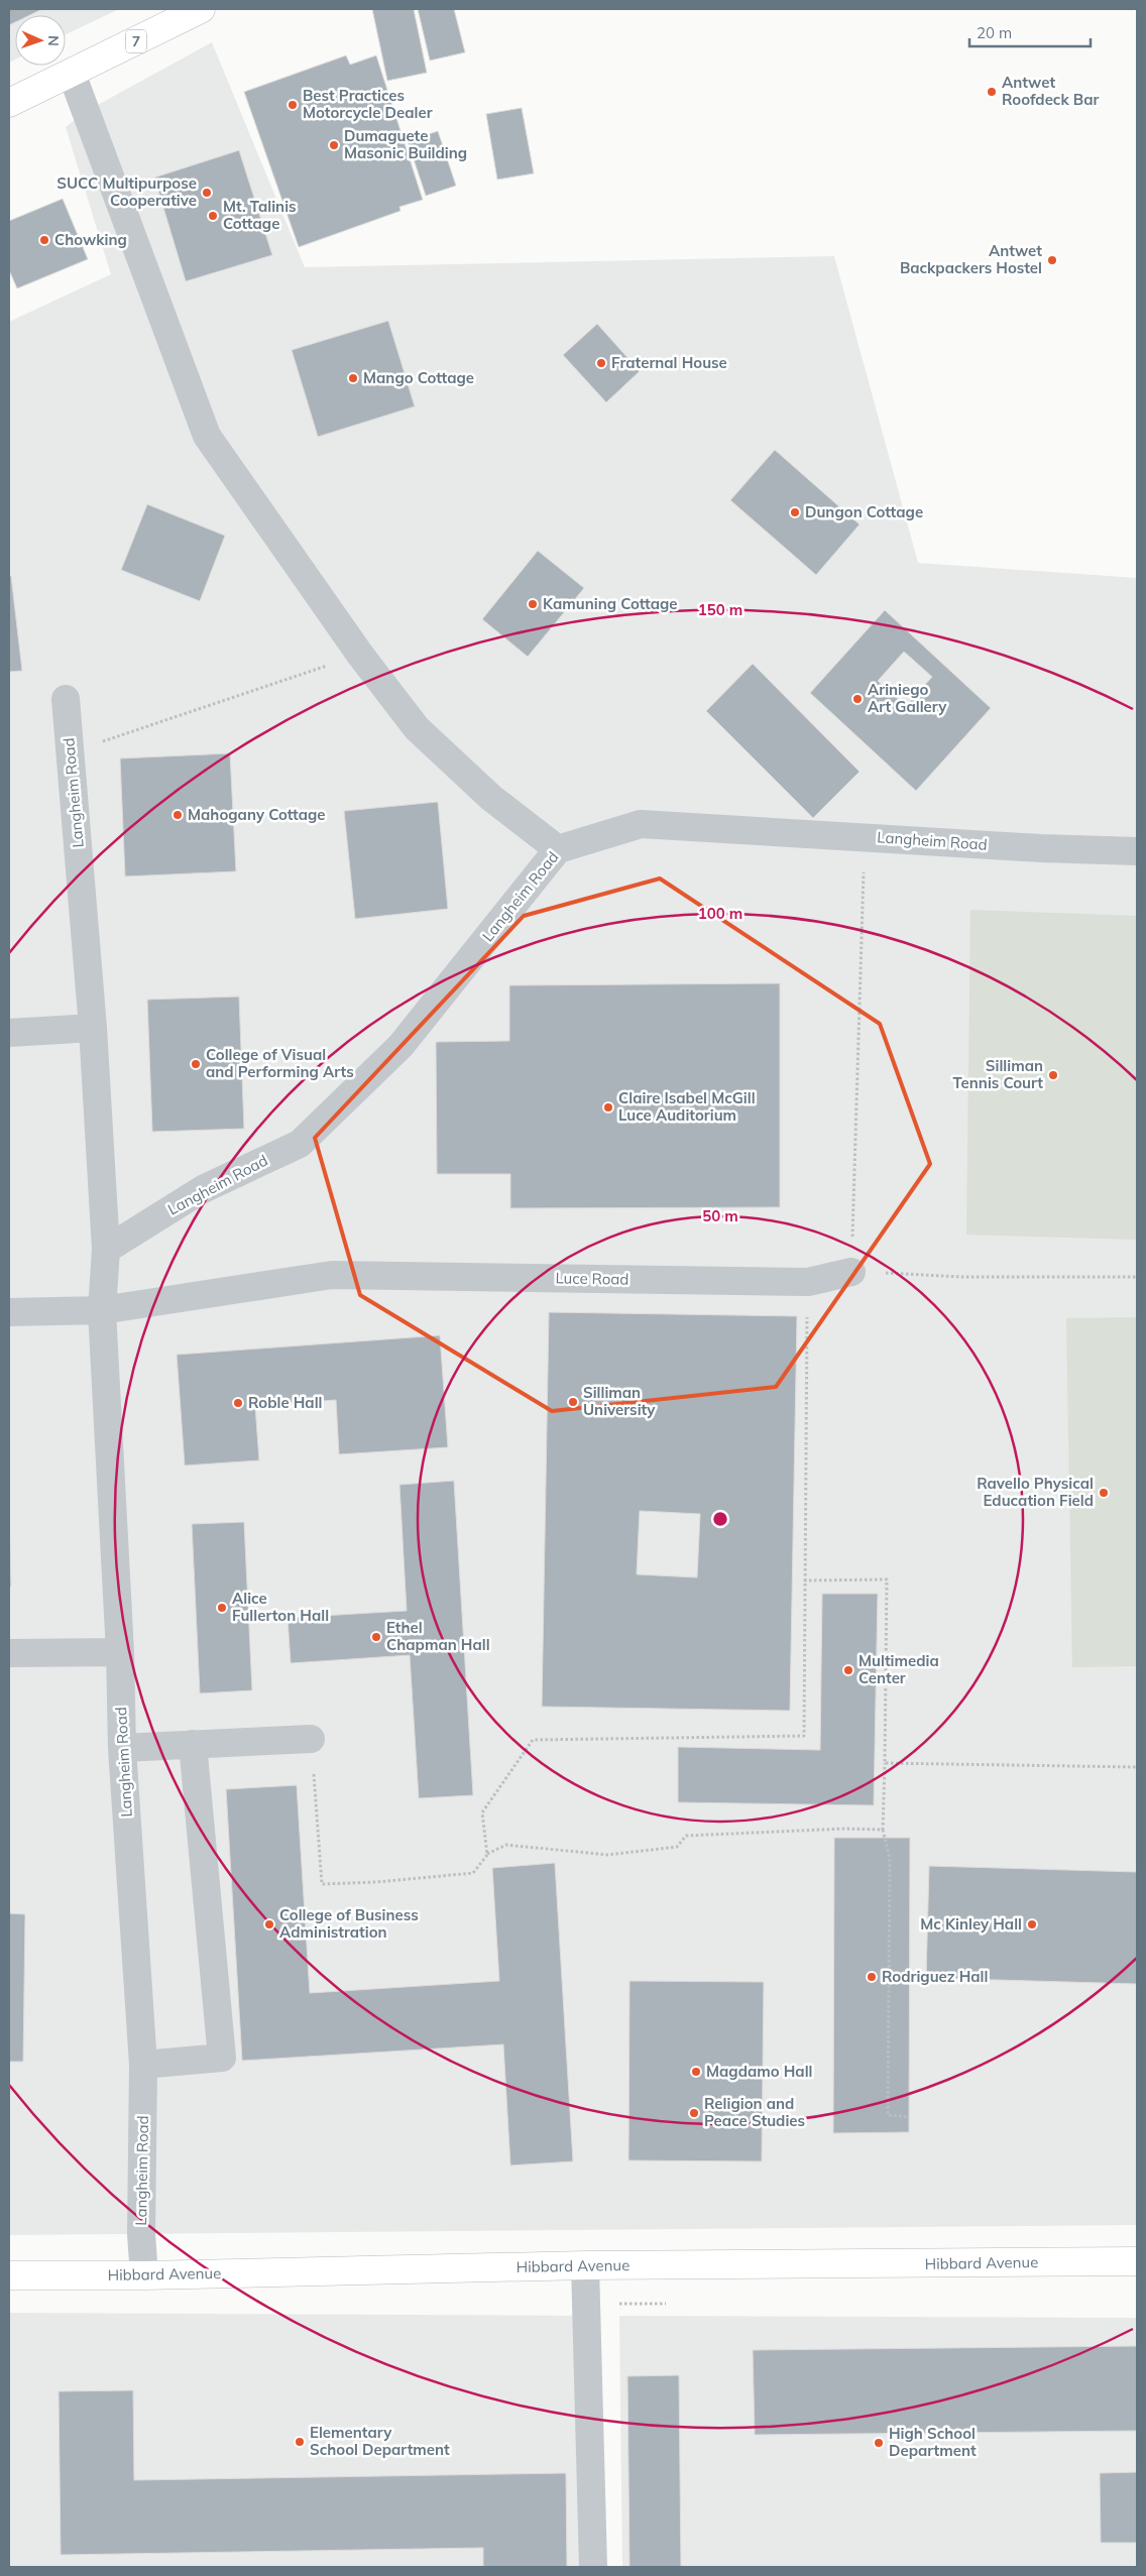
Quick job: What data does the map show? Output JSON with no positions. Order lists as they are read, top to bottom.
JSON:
{
  "streets": {
    "main road": ["7", "Hibbard Avenue"],
    "street": ["Langheim Road", "Luce Road"]
  },
  "crossings": [
    ["Langheim Road", "Luce Road"],
    ["Langheim Road", "Hibbard Avenue"]
  ],
  "places": [
    "Antwet Roofdeck Bar",
    "Best Practices Motorcycle Dealer",
    "Dumaguete Masonic Building",
    "SUCC Multipurpose Cooperative",
    "Mt. Talinis Cottage",
    "Chowking",
    "Antwet Backpackers Hostel",
    "Fraternal House",
    "Mango Cottage",
    "Dungon Cottage",
    "Kamuning Cottage",
    "Ariniego Art Gallery",
    "Mahogany Cottage",
    "College of Visual and Performing Arts",
    "Silliman Tennis Court",
    "Claire Isabel McGill Luce Auditorium",
    "Silliman University",
    "Roble Hall",
    "Ravello Physical Education Field",
    "Alice Fullerton Hall",
    "Ethel Chapman Hall",
    "Multimedia Center",
    "College of Business Administration",
    "Mc Kinley Hall",
    "Rodriguez Hall",
    "Magdamo Hall",
    "Religion and Peace Studies",
    "Elementary School Department",
    "High School Department"
  ],
  "scale_bar": "20 m",
  "north": "right",
  "rings": ["150 m", "100 m", "50 m"]
}
